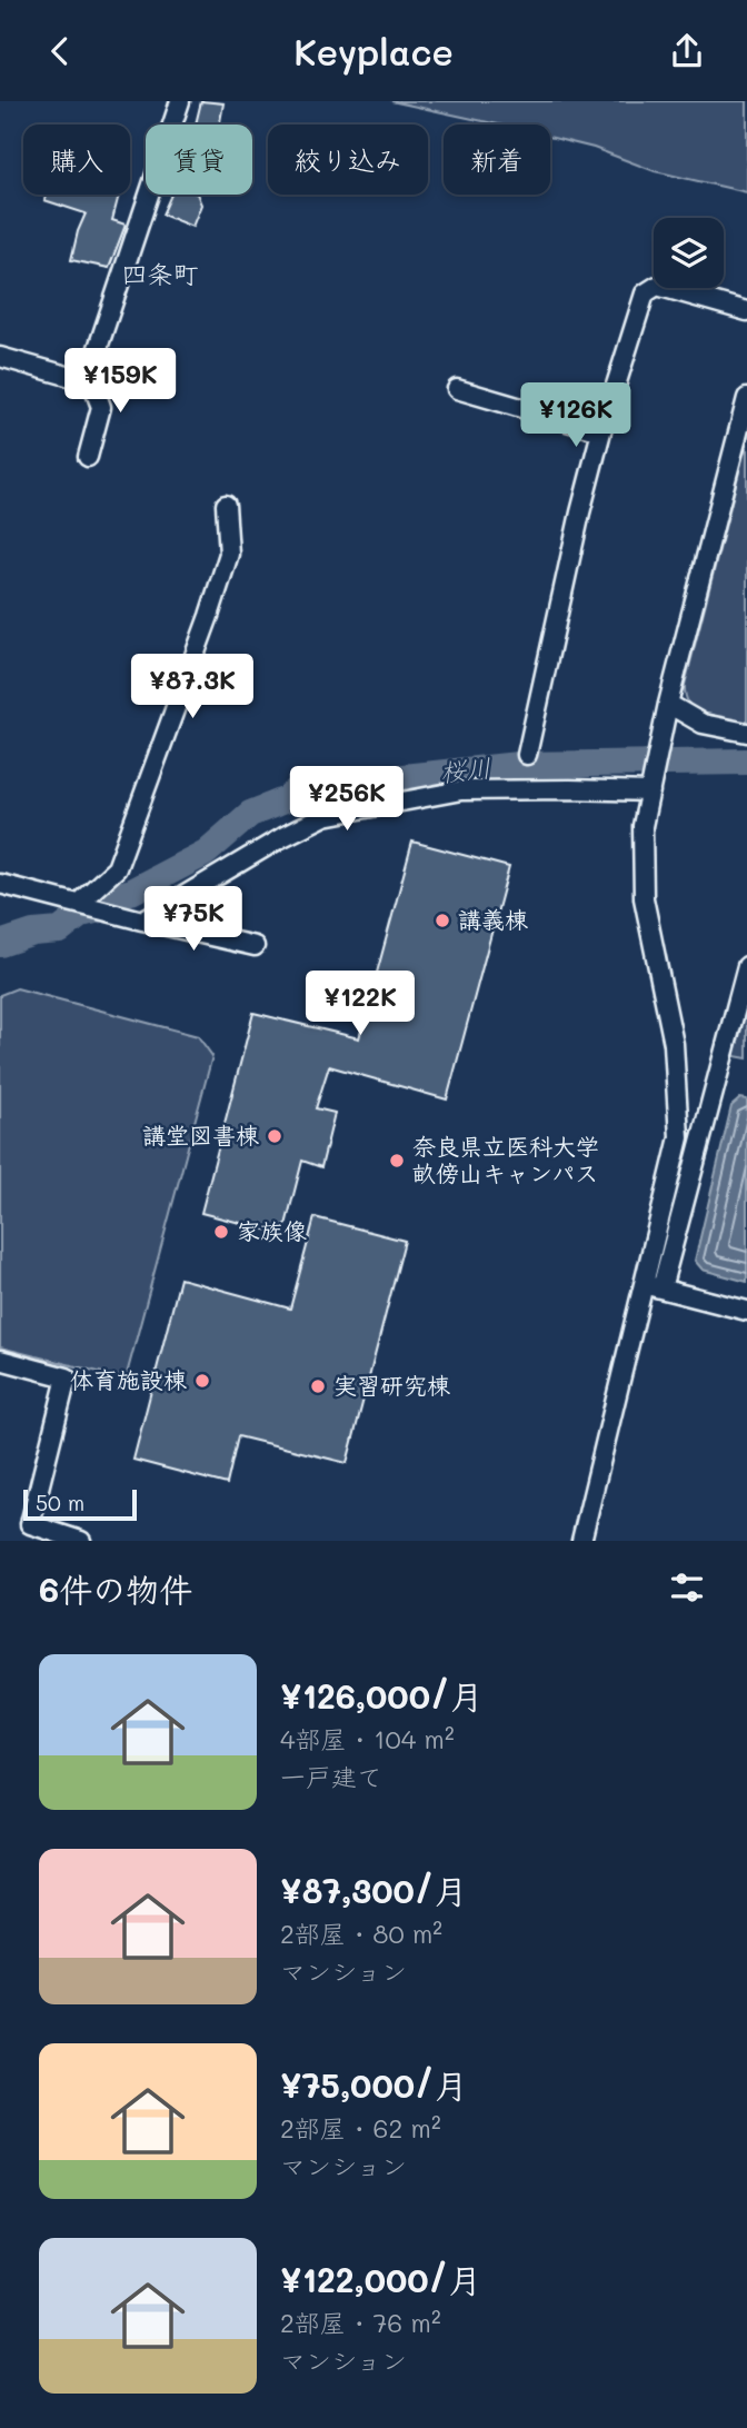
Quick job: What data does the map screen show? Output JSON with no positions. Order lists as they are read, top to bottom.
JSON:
{
  "districts": ["四条町"],
  "water": ["桜川"],
  "places": [
    "講義棟",
    "講堂図書棟",
    "奈良県立医科大学 畝傍山キャンパス",
    "家族像",
    "体育施設棟",
    "実習研究棟"
  ],
  "scale_bar": "50 m",
  "page": {
    "header": "Keyplace",
    "chip": [
      "購入",
      "賃貸",
      "絞り込み",
      "新着"
    ],
    "price": [
      "¥159K",
      "¥126K",
      "¥87.3K",
      "¥256K",
      "¥75K",
      "¥122K"
    ],
    "scale": "50 m",
    "heading": "6件の物件",
    "list": [
      {
        "name": "¥126,000/月",
        "note": "4部屋 · 104 m² · 一戸建て"
      },
      {
        "name": "¥87,300/月",
        "note": "2部屋 · 80 m² · マンション"
      },
      {
        "name": "¥75,000/月",
        "note": "2部屋 · 62 m² · マンション"
      },
      {
        "name": "¥122,000/月",
        "note": "2部屋 · 76 m² · マンション"
      }
    ]
  }
}
